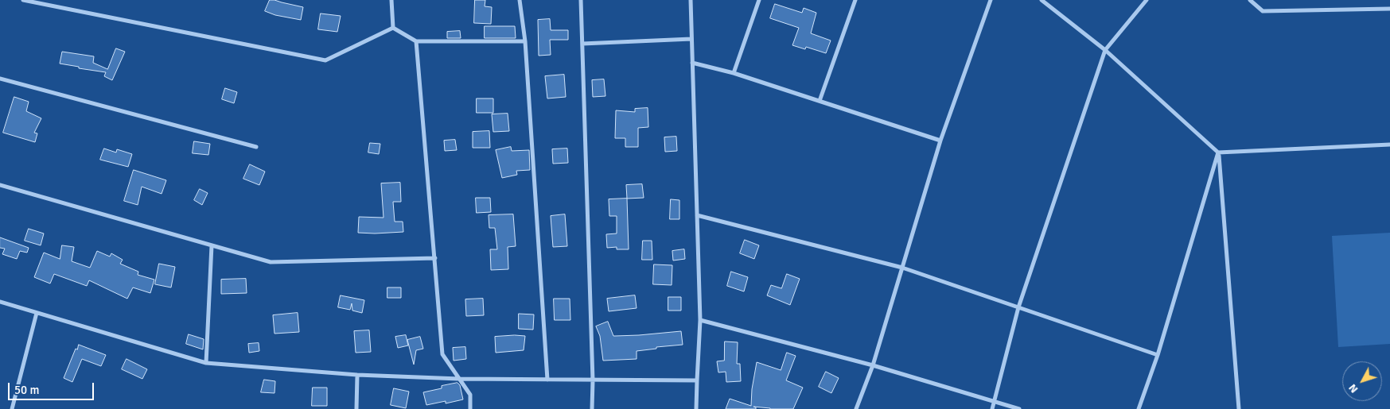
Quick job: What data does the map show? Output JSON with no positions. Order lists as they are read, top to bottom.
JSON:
{
  "scale_bar": "50 m",
  "north": "bottom left"
}
